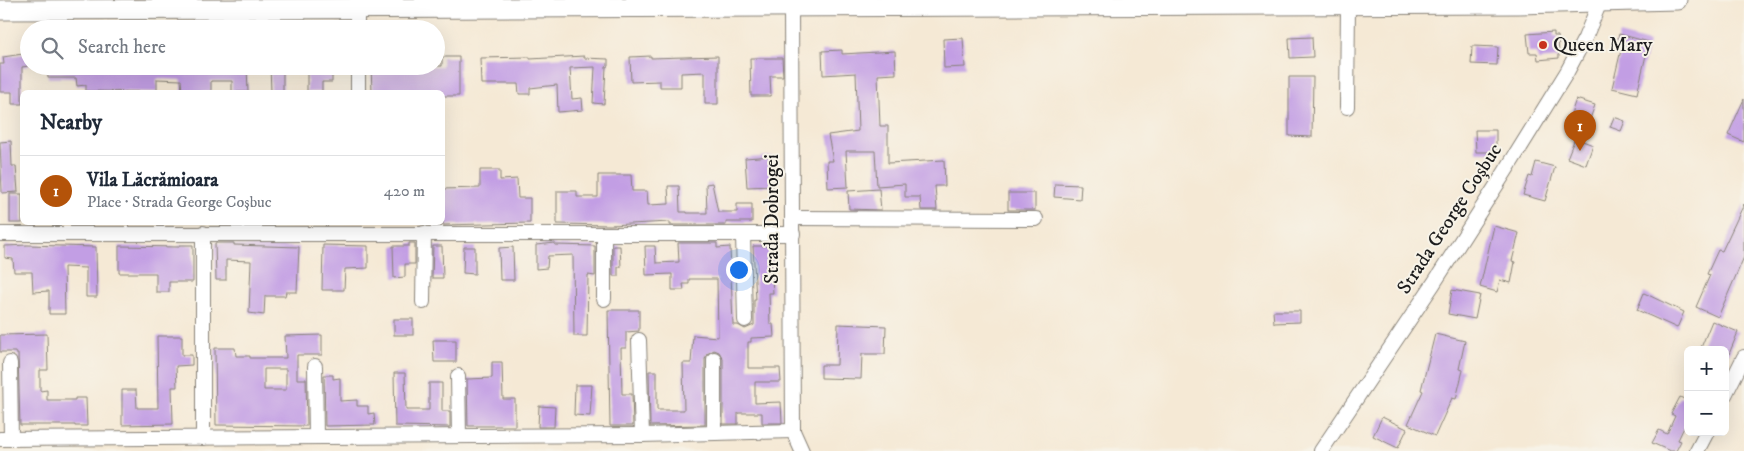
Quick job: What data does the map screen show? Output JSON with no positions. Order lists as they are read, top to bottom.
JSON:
{
  "streets": {
    "street": ["Strada Dobrogei", "Strada George Coșbuc"]
  },
  "places": ["Queen Mary"],
  "page": {
    "search": "Search here",
    "heading": "Nearby",
    "pins": "1",
    "list": [
      {
        "mark": "1",
        "name": "Vila Lăcrămioara",
        "note": "Place · Strada George Coșbuc",
        "value": "420 m"
      }
    ],
    "map_buttons": ["+", "−"]
  }
}
